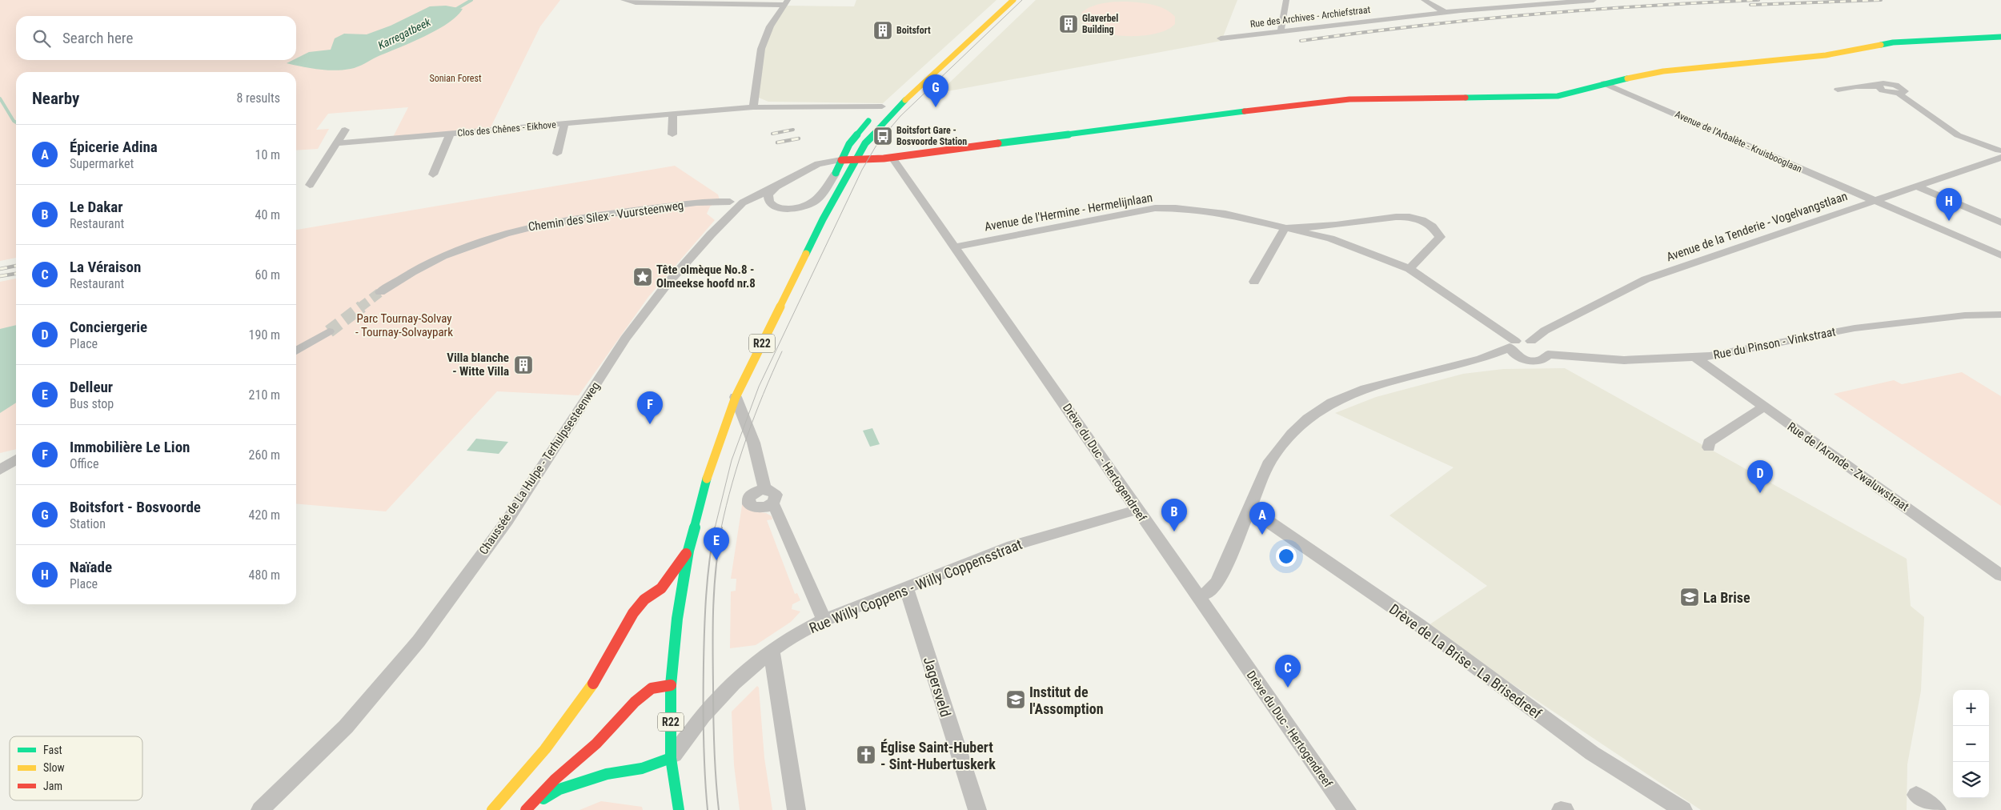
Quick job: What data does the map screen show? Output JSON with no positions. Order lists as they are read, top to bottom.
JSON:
{
  "streets": {
    "main road": ["R22"],
    "street": [
      "Rue des Archives - Archiefstraat",
      "Clos des Chênes - Eikhove",
      "Avenue de l'Arbalète - Kruisbooglaan",
      "Avenue de l'Hermine - Hermelijnlaan",
      "Chemin des Silex - Vuursteenweg",
      "Avenue de la Tenderie - Vogelvangstlaan",
      "Rue du Pinson - Vinkstraat",
      "Drève du Duc - Hertogendreef",
      "Rue de l'Aronde - Zwaluwstraat",
      "Chaussée de La Hulpe - Terhulpsesteenweg",
      "Rue Willy Coppens - Willy Coppensstraat",
      "Drève de La Brise - La Brisedreef",
      "Jagersveld"
    ]
  },
  "crossings": [
    ["Clos des Chênes - Eikhove", "R22"],
    ["Avenue de l'Arbalète - Kruisbooglaan", "Avenue de la Tenderie - Vogelvangstlaan"],
    ["Avenue de l'Hermine - Hermelijnlaan", "Drève du Duc - Hertogendreef"],
    ["Chemin des Silex - Vuursteenweg", "Chaussée de La Hulpe - Terhulpsesteenweg"],
    ["R22", "Chaussée de La Hulpe - Terhulpsesteenweg"],
    ["R22", "Rue Willy Coppens - Willy Coppensstraat"],
    ["Rue du Pinson - Vinkstraat", "Rue de l'Aronde - Zwaluwstraat"],
    ["Drève du Duc - Hertogendreef", "Rue Willy Coppens - Willy Coppensstraat"],
    ["Rue Willy Coppens - Willy Coppensstraat", "Jagersveld"]
  ],
  "water": ["Karregatbeek"],
  "parks": ["Sonian Forest", "Parc Tournay-Solvay - Tournay-Solvaypark"],
  "places": {
    "building": ["Glaverbel Building", "Boitsfort", "Villa blanche - Witte Villa"],
    "bus stop": ["Boitsfort Gare - Bosvoorde Station"],
    "place": ["Tête olmèque No.8 - Olmeekse hoofd nr.8"],
    "school or university": ["La Brise", "Institut de l'Assomption"],
    "church": ["Église Saint-Hubert - Sint-Hubertuskerk"]
  },
  "legend": ["Fast", "Slow", "Jam"],
  "page": {
    "search": "Search here",
    "heading": ["Nearby", "8 results"],
    "pins": [
      "G",
      "H",
      "F",
      "D",
      "B",
      "A",
      "E",
      "C"
    ],
    "list": [
      {
        "mark": "A",
        "name": "Épicerie Adina",
        "note": "Supermarket",
        "value": "10 m"
      },
      {
        "mark": "B",
        "name": "Le Dakar",
        "note": "Restaurant",
        "value": "40 m"
      },
      {
        "mark": "C",
        "name": "La Véraison",
        "note": "Restaurant",
        "value": "60 m"
      },
      {
        "mark": "D",
        "name": "Conciergerie",
        "note": "Place",
        "value": "190 m"
      },
      {
        "mark": "E",
        "name": "Delleur",
        "note": "Bus stop",
        "value": "210 m"
      },
      {
        "mark": "F",
        "name": "Immobilière Le Lion",
        "note": "Office",
        "value": "260 m"
      },
      {
        "mark": "G",
        "name": "Boitsfort - Bosvoorde",
        "note": "Station",
        "value": "420 m"
      },
      {
        "mark": "H",
        "name": "Naïade",
        "note": "Place",
        "value": "480 m"
      }
    ],
    "map_buttons": ["+", "−"]
  }
}
